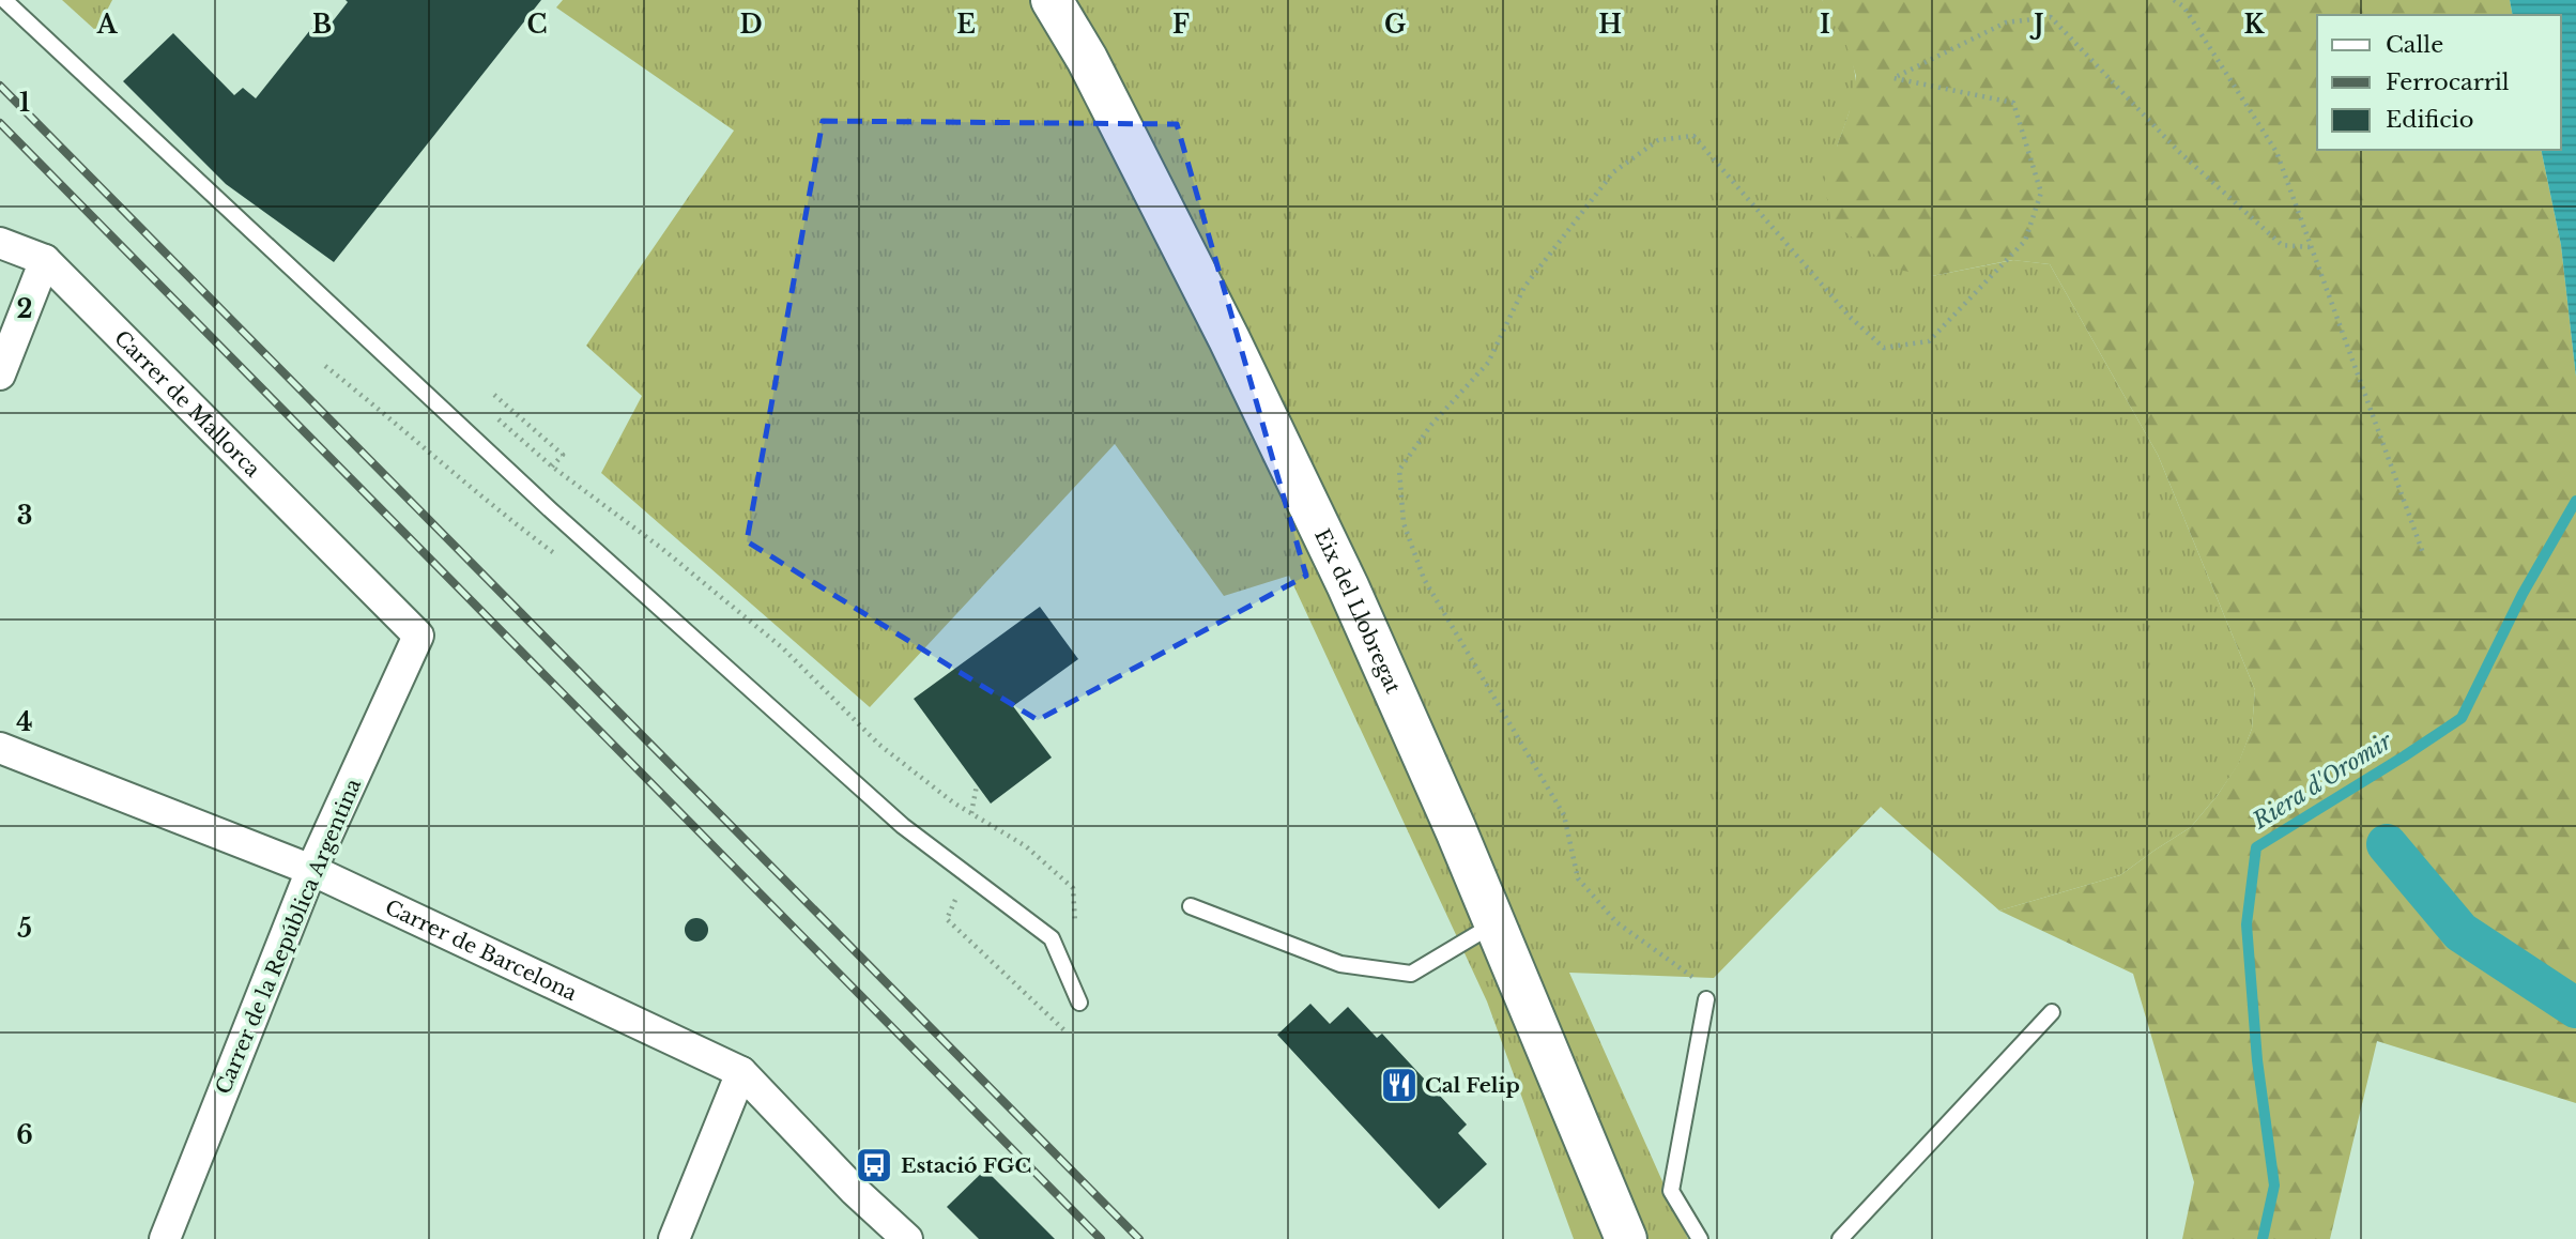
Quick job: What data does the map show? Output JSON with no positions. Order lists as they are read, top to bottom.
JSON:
{
  "streets": {
    "highway": ["Eix del Llobregat"],
    "street": ["Carrer de Mallorca", "Carrer de la República Argentina", "Carrer de Barcelona"]
  },
  "crossings": [
    ["Carrer de Mallorca", "Carrer de la República Argentina"],
    ["Carrer de la República Argentina", "Carrer de Barcelona"]
  ],
  "water": ["Riera d'Oromir"],
  "places": {
    "restaurant": ["Cal Felip"],
    "bus stop": ["Estació FGC"]
  },
  "legend": ["Calle", "Ferrocarril", "Edificio"],
  "grid": {
    "columns": [
      "A",
      "B",
      "C",
      "D",
      "E",
      "F",
      "G",
      "H",
      "I",
      "J",
      "K"
    ],
    "rows": [
      "1",
      "2",
      "3",
      "4",
      "5",
      "6"
    ]
  }
}
